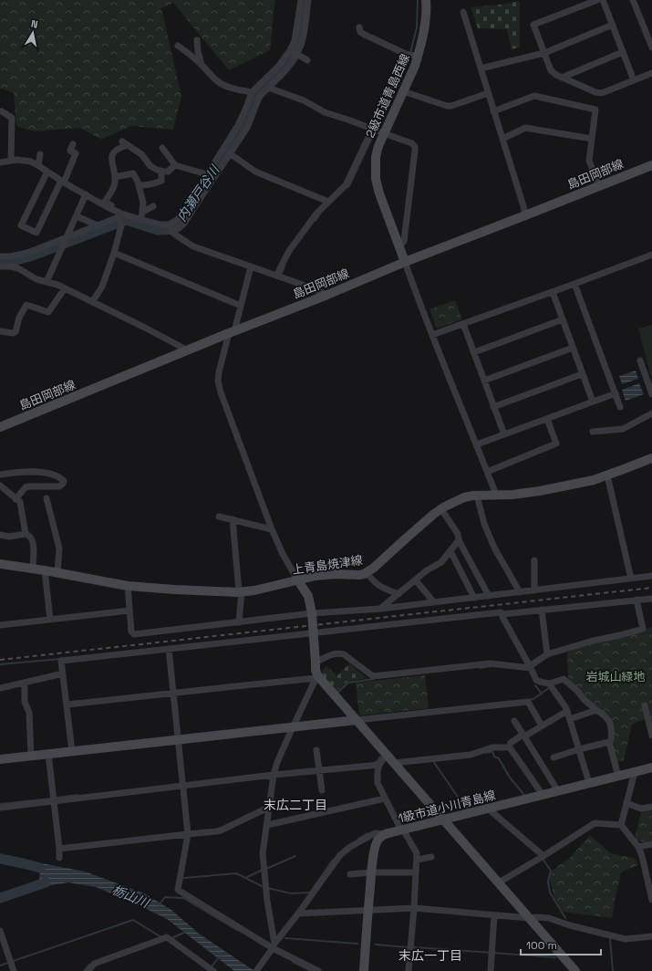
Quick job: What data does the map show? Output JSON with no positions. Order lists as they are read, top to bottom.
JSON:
{
  "streets": {
    "street": [
      "2級市道青島西線",
      "島田岡部線",
      "上青島焼津線",
      "1級市道小川青島線"
    ]
  },
  "crossings": [
    ["2級市道青島西線", "島田岡部線"]
  ],
  "districts": ["末広二丁目", "末広一丁目"],
  "water": ["内瀬戸谷川", "栃山川"],
  "parks": ["岩城山緑地"],
  "scale_bar": "100 m",
  "north": "top"
}
